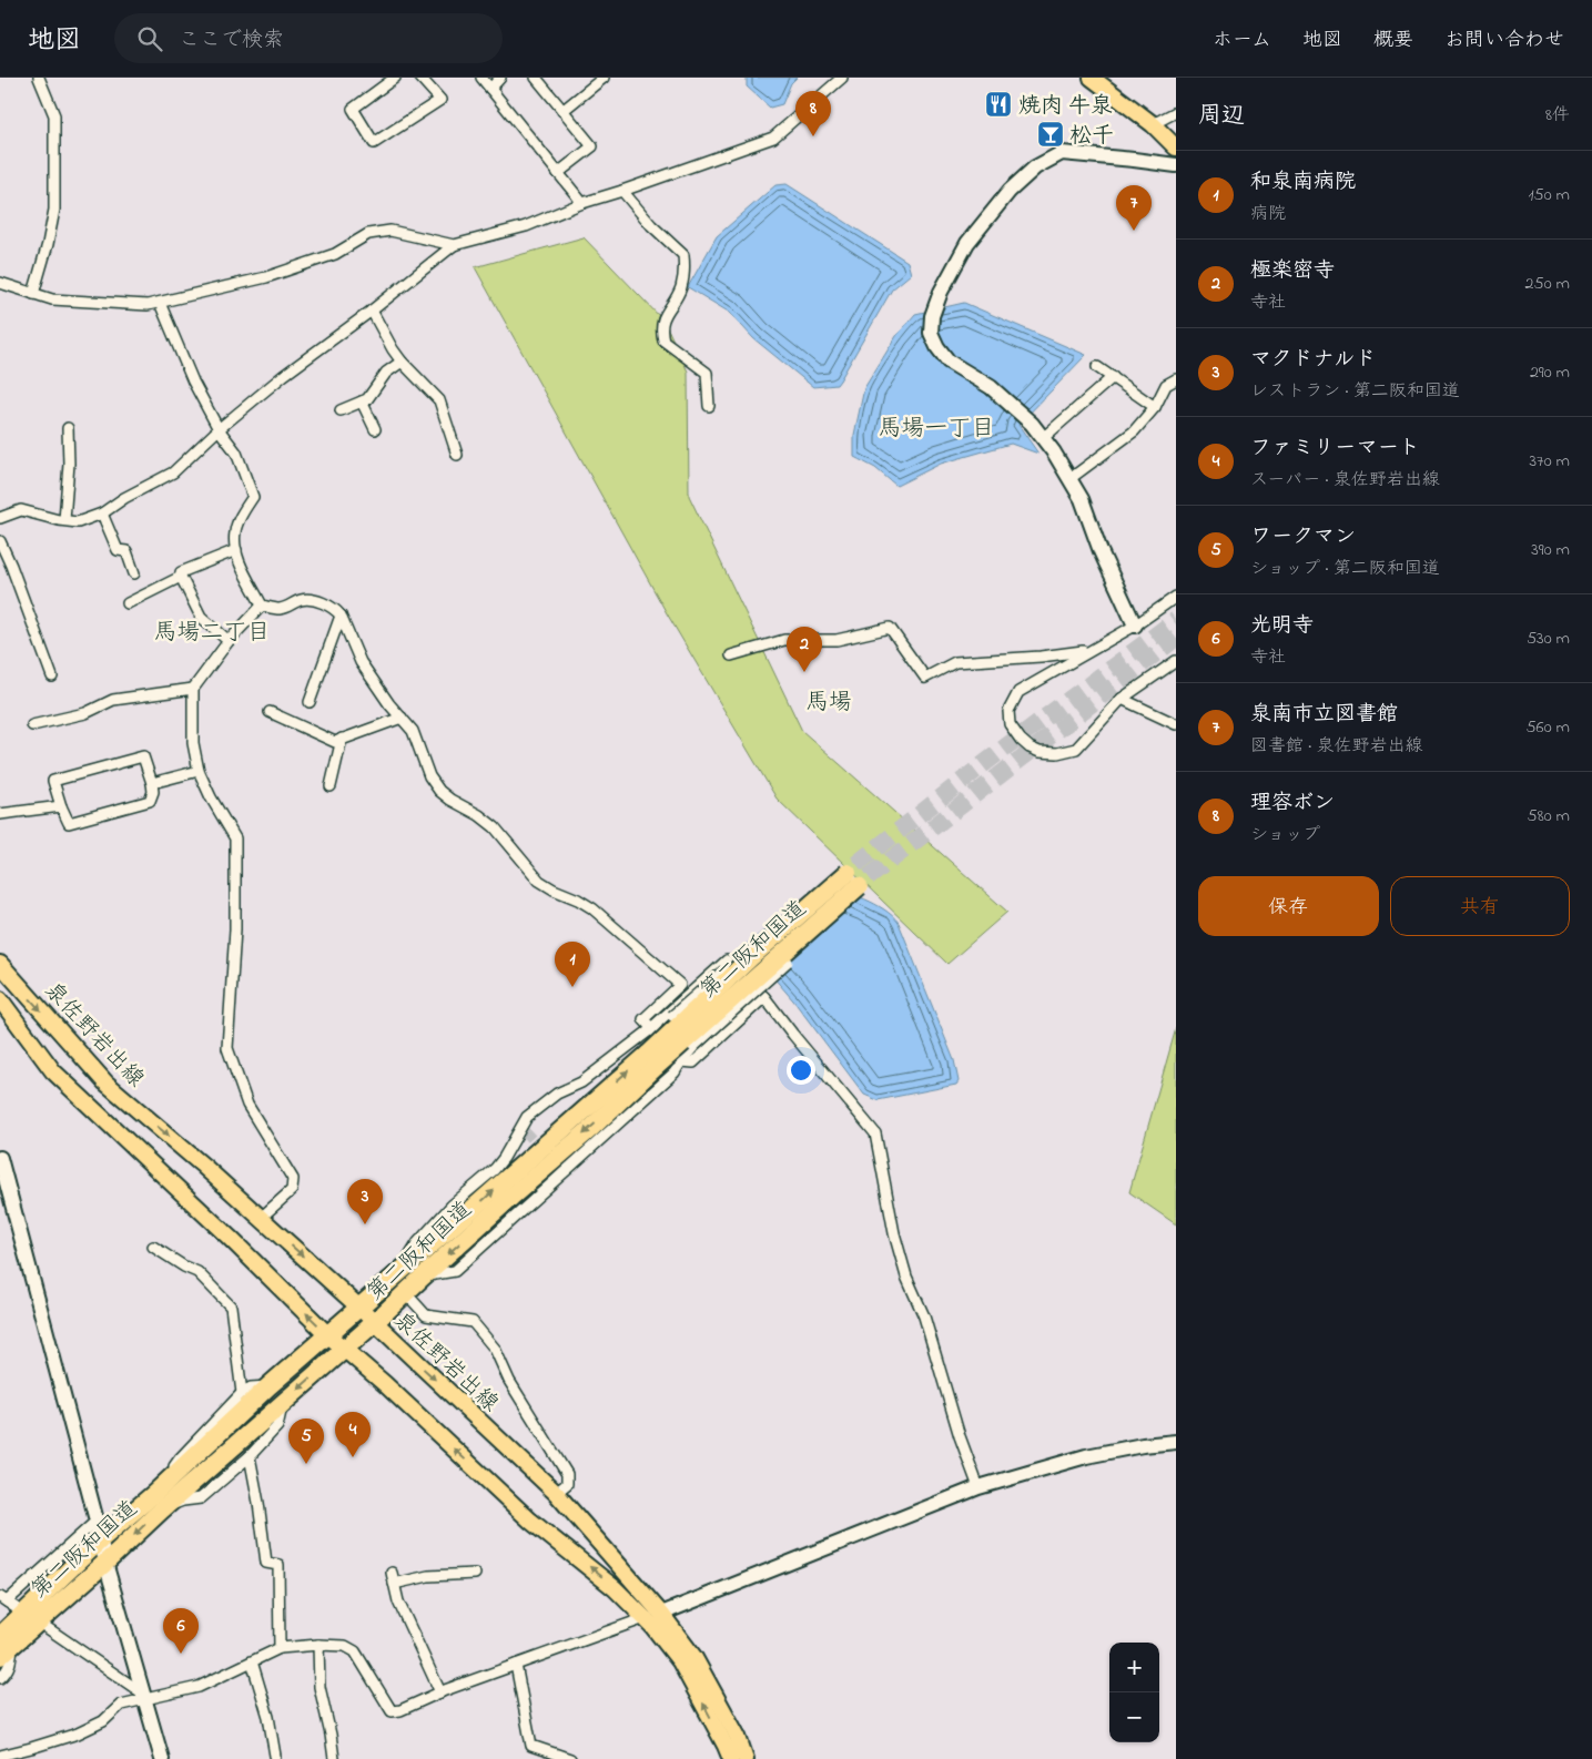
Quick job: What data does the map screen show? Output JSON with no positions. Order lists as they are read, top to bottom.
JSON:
{
  "streets": {
    "highway": ["第二阪和国道"],
    "main road": ["泉佐野岩出線"]
  },
  "crossings": [
    ["第二阪和国道", "泉佐野岩出線"]
  ],
  "districts": ["馬場一丁目", "馬場二丁目", "馬場"],
  "places": {
    "restaurant": ["焼肉 牛泉"],
    "bar": ["松千"]
  },
  "page": {
    "header": "地図",
    "search": "ここで検索",
    "nav": [
      "ホーム",
      "地図",
      "概要",
      "お問い合わせ"
    ],
    "heading": ["周辺", "8件"],
    "pins": [
      "8",
      "7",
      "2",
      "1",
      "3",
      "4",
      "5",
      "6"
    ],
    "list": [
      {
        "mark": "1",
        "name": "和泉南病院",
        "note": "病院",
        "value": "150 m"
      },
      {
        "mark": "2",
        "name": "極楽密寺",
        "note": "寺社",
        "value": "250 m"
      },
      {
        "mark": "3",
        "name": "マクドナルド",
        "note": "レストラン · 第二阪和国道",
        "value": "290 m"
      },
      {
        "mark": "4",
        "name": "ファミリーマート",
        "note": "スーパー · 泉佐野岩出線",
        "value": "370 m"
      },
      {
        "mark": "5",
        "name": "ワークマン",
        "note": "ショップ · 第二阪和国道",
        "value": "390 m"
      },
      {
        "mark": "6",
        "name": "光明寺",
        "note": "寺社",
        "value": "530 m"
      },
      {
        "mark": "7",
        "name": "泉南市立図書館",
        "note": "図書館 · 泉佐野岩出線",
        "value": "560 m"
      },
      {
        "mark": "8",
        "name": "理容ボン",
        "note": "ショップ",
        "value": "580 m"
      }
    ],
    "buttons": ["保存", "共有"],
    "map_buttons": ["+", "−"]
  }
}
